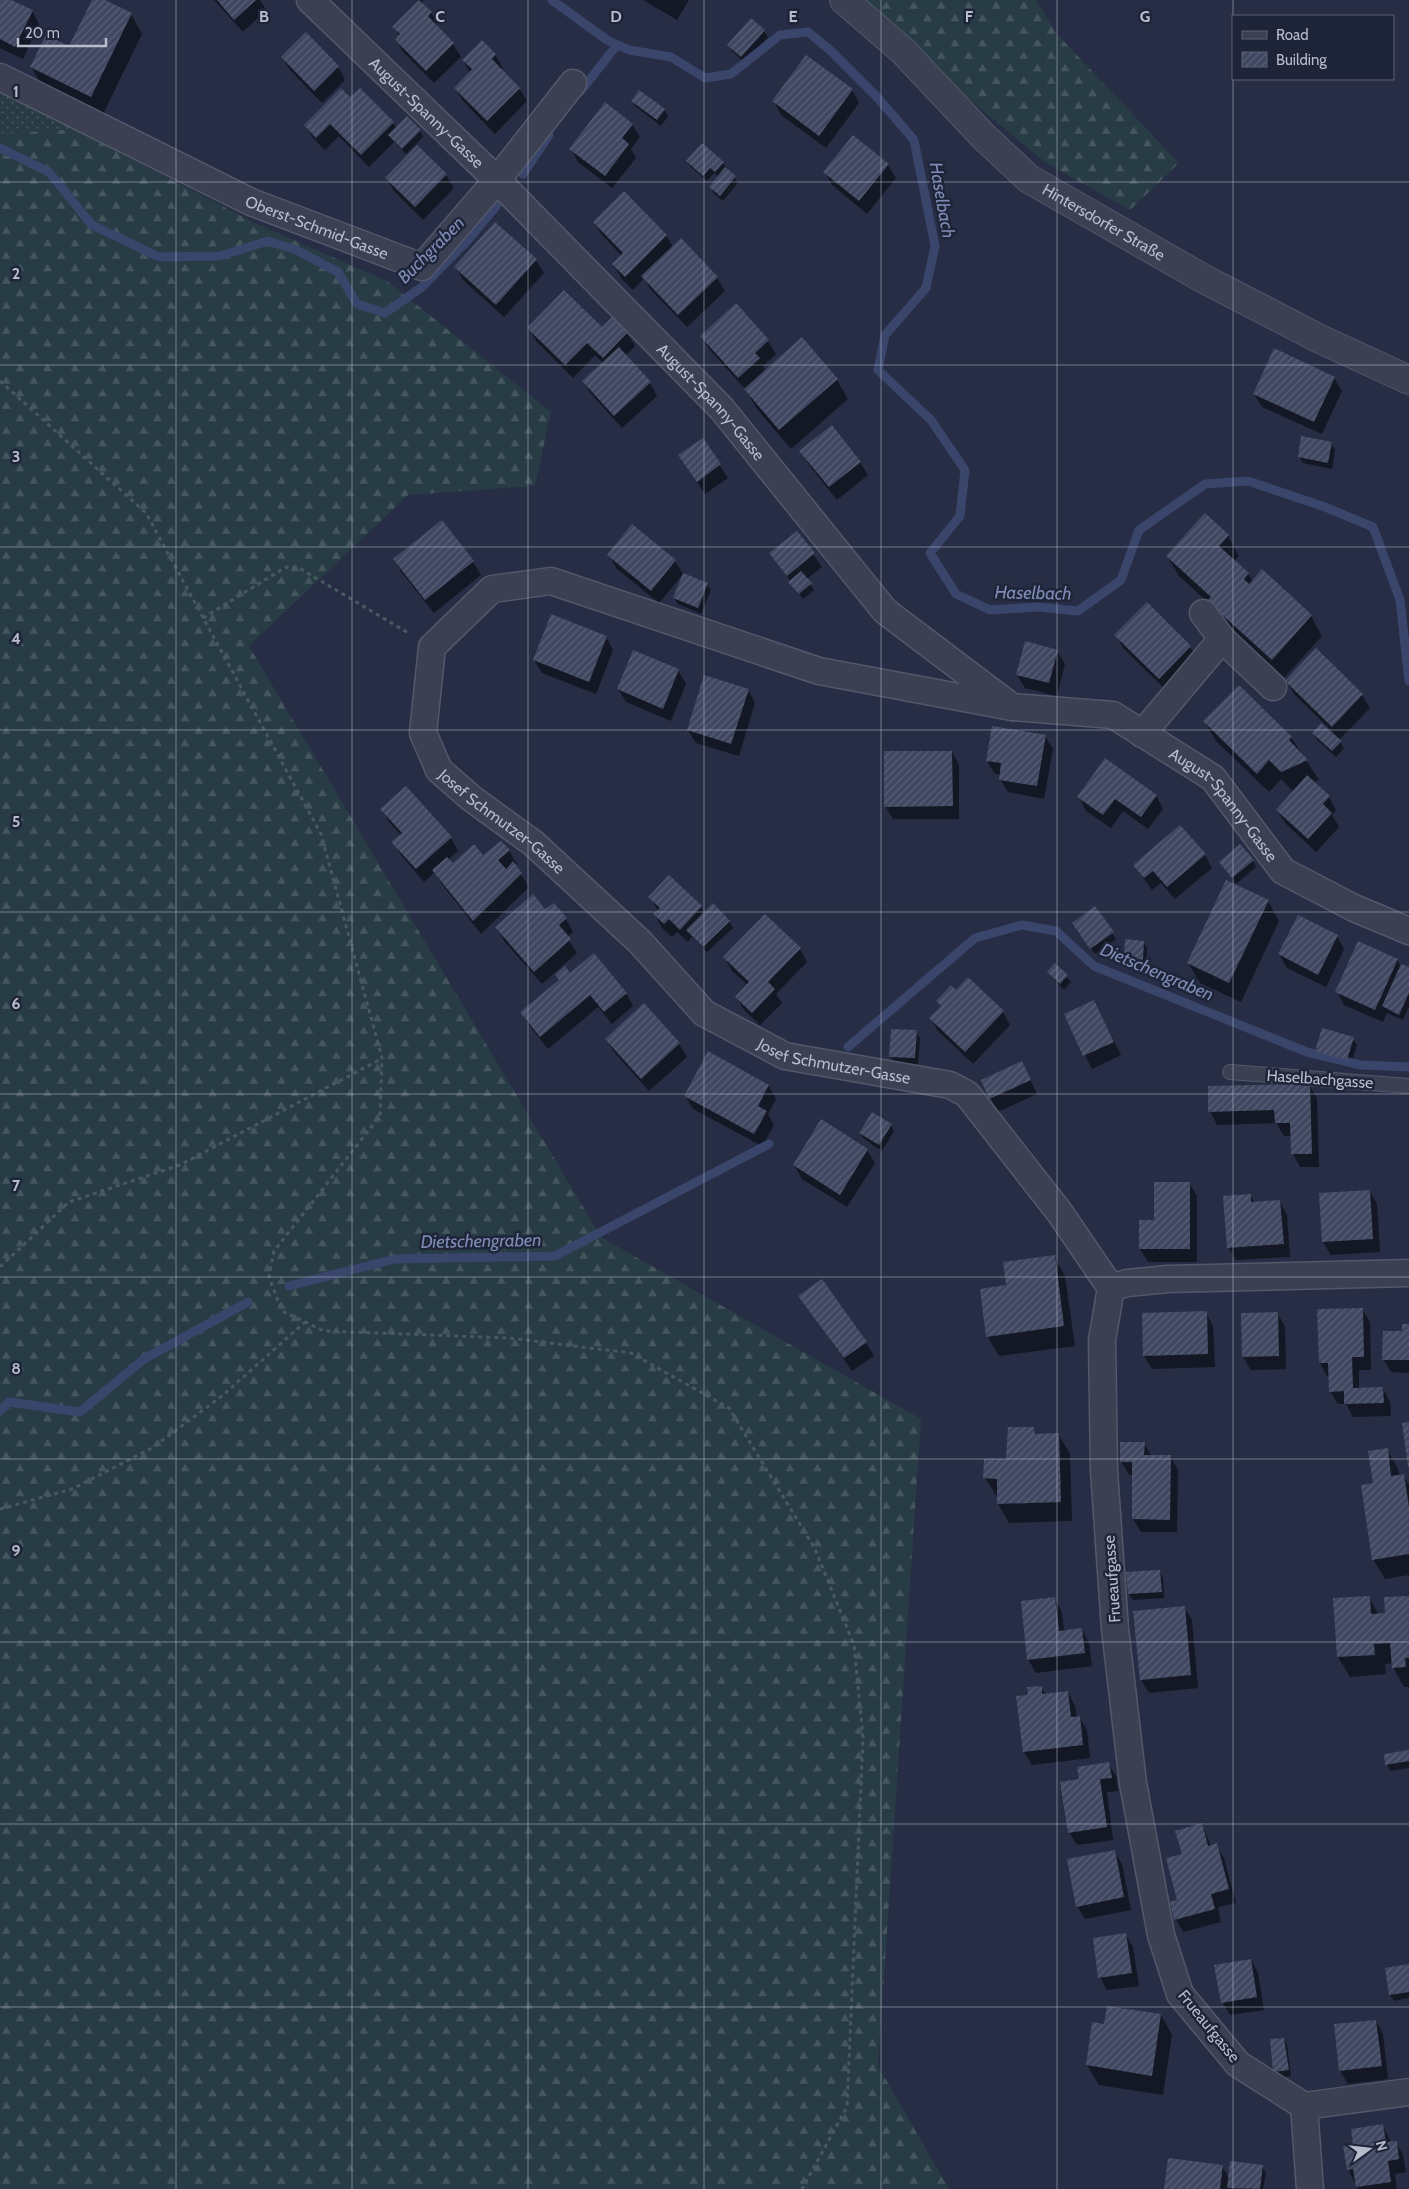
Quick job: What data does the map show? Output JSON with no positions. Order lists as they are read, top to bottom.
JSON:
{
  "streets": {
    "street": [
      "August-Spanny-Gasse",
      "Hintersdorfer Straße",
      "Oberst-Schmid-Gasse",
      "Josef Schmutzer-Gasse",
      "Frueaufgasse"
    ],
    "lane": ["Haselbachgasse"]
  },
  "crossings": [
    ["August-Spanny-Gasse", "Oberst-Schmid-Gasse"],
    ["Josef Schmutzer-Gasse", "Frueaufgasse"]
  ],
  "water": ["Haselbach", "Buchgraben", "Dietschengraben"],
  "legend": ["Road", "Building"],
  "scale_bar": "20 m",
  "north": "right",
  "grid": {
    "columns": [
      "B",
      "C",
      "D",
      "E",
      "F",
      "G"
    ],
    "rows": [
      "1",
      "2",
      "3",
      "4",
      "5",
      "6",
      "7",
      "8",
      "9"
    ]
  }
}
